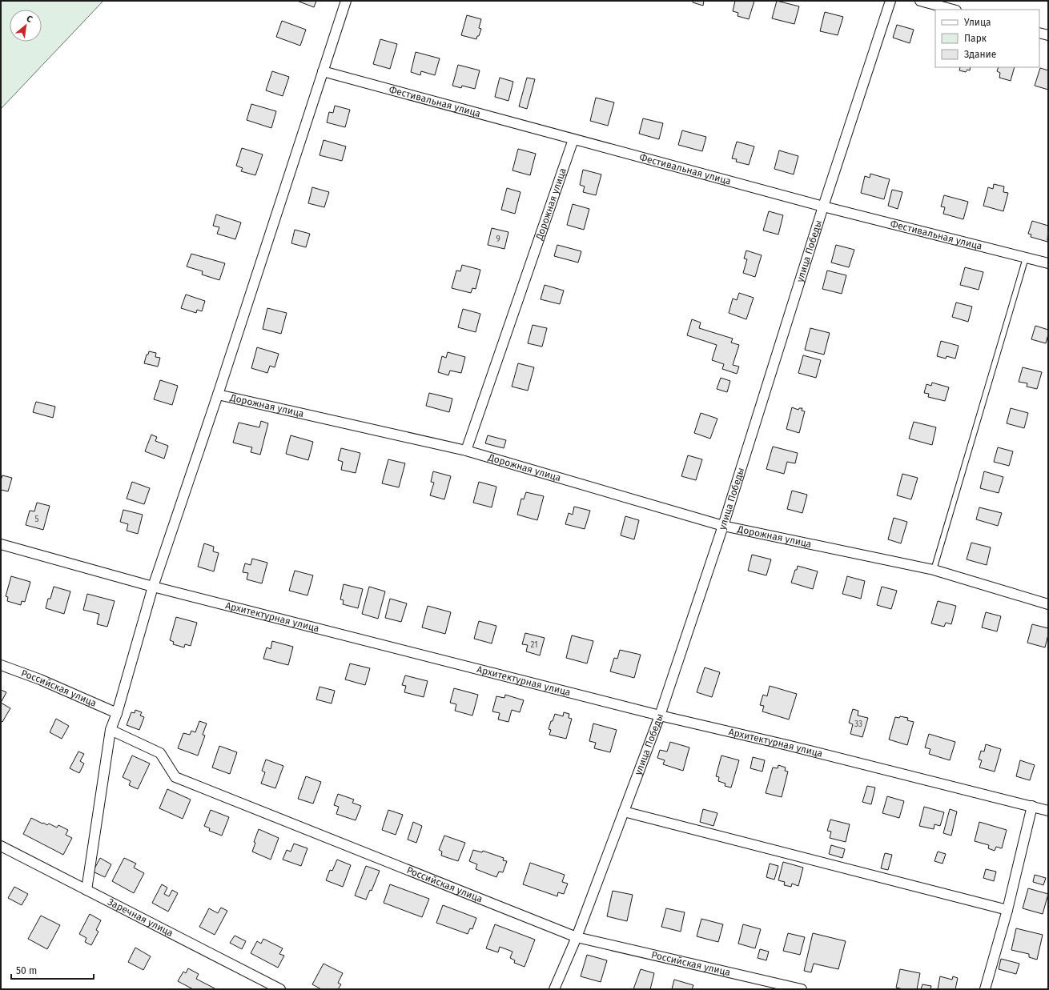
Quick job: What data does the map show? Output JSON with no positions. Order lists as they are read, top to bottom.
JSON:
{
  "streets": {
    "street": [
      "Фестивальная улица",
      "Дорожная улица",
      "улица Победы",
      "Архитектурная улица",
      "Российская улица",
      "Заречная улица"
    ]
  },
  "crossings": [
    ["Фестивальная улица", "Дорожная улица"],
    ["Фестивальная улица", "улица Победы"],
    ["Дорожная улица", "улица Победы"],
    ["улица Победы", "Архитектурная улица"],
    ["улица Победы", "Российская улица"]
  ],
  "house_numbers": [
    "9",
    "5",
    "21",
    "33"
  ],
  "legend": ["Улица", "Парк", "Здание"],
  "scale_bar": "50 m",
  "north": "top right"
}
